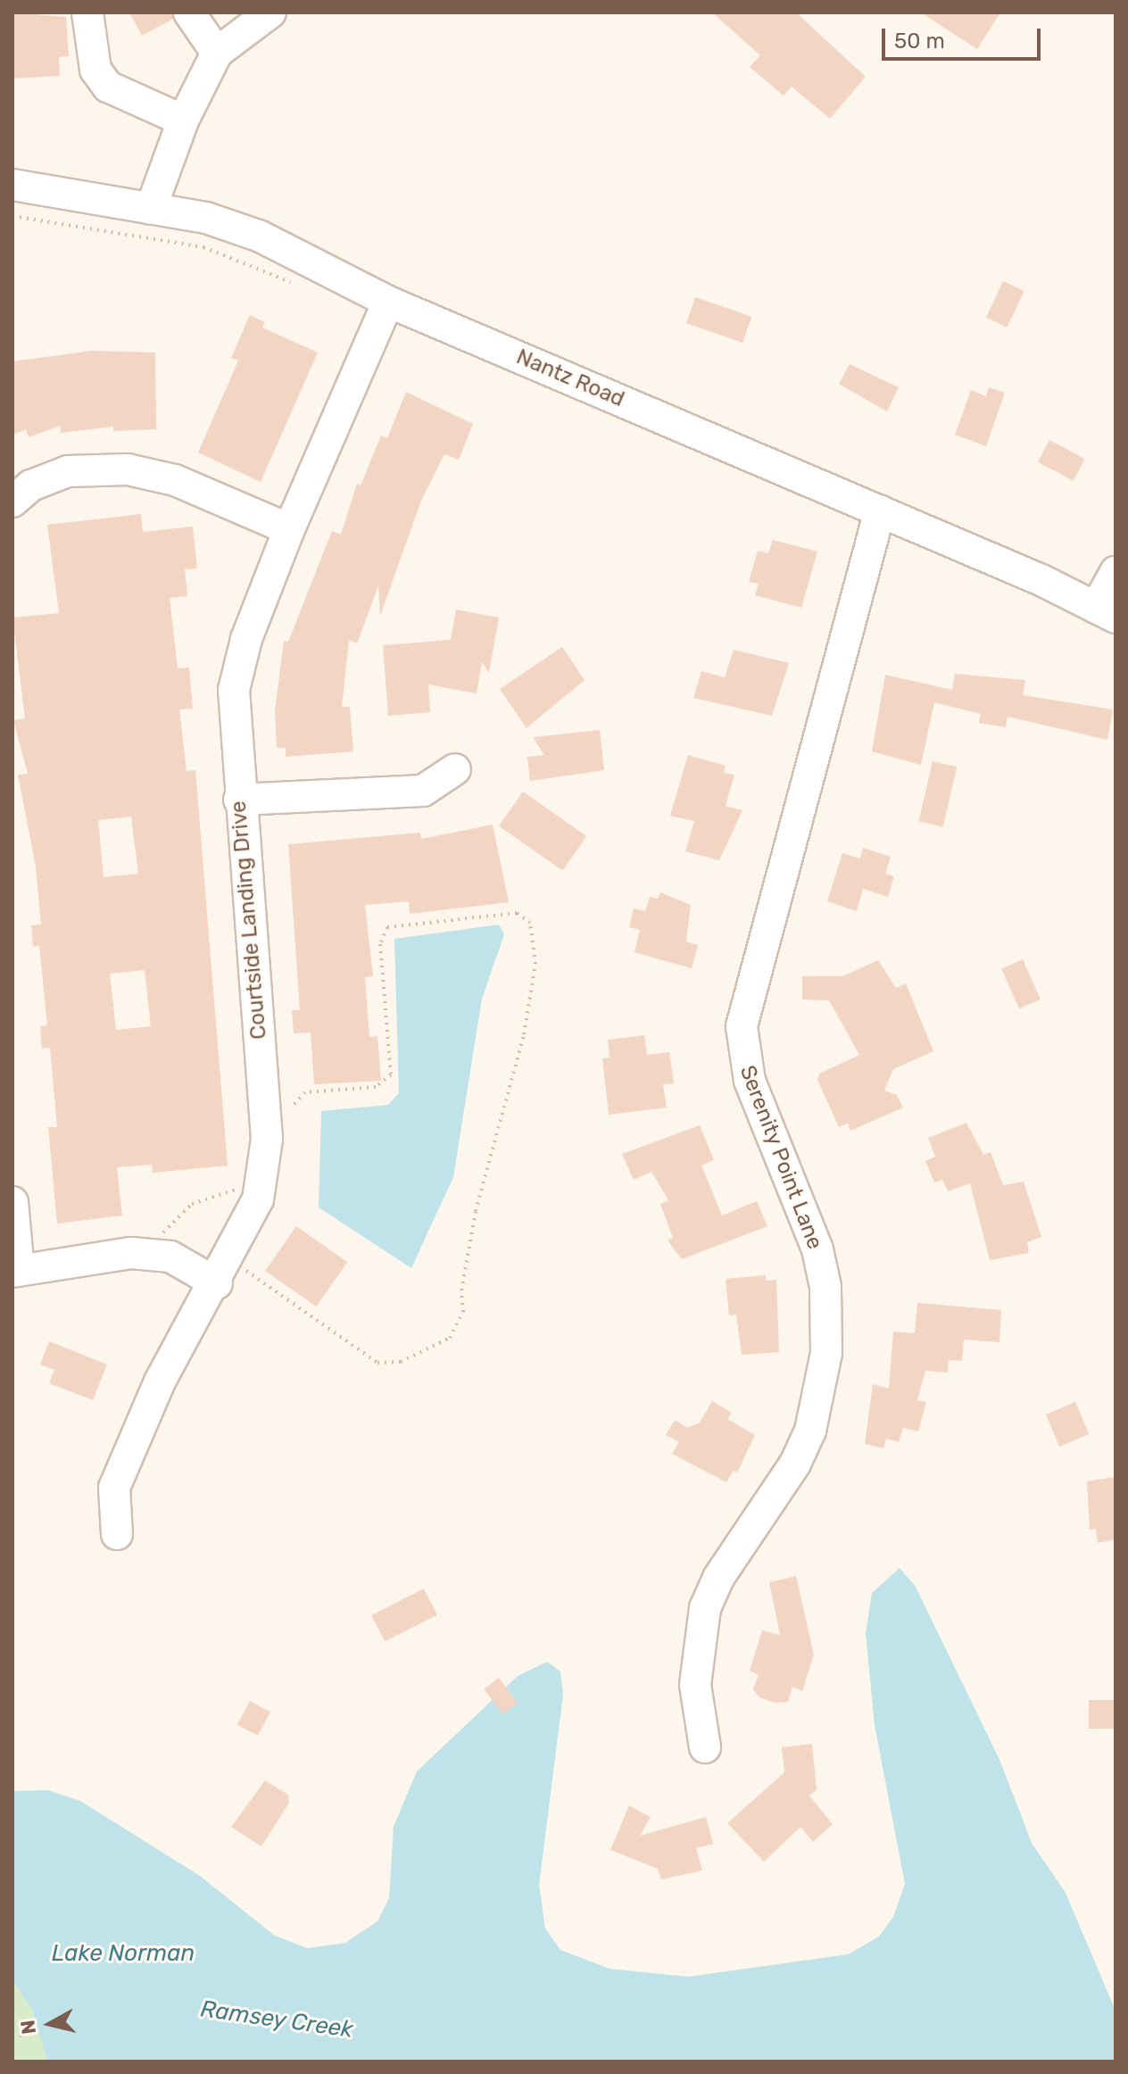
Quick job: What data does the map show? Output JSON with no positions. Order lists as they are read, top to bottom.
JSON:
{
  "streets": {
    "street": ["Nantz Road", "Courtside Landing Drive", "Serenity Point Lane"]
  },
  "crossings": [
    ["Nantz Road", "Courtside Landing Drive"],
    ["Nantz Road", "Serenity Point Lane"]
  ],
  "water": ["Lake Norman", "Ramsey Creek"],
  "scale_bar": "50 m",
  "north": "left"
}
